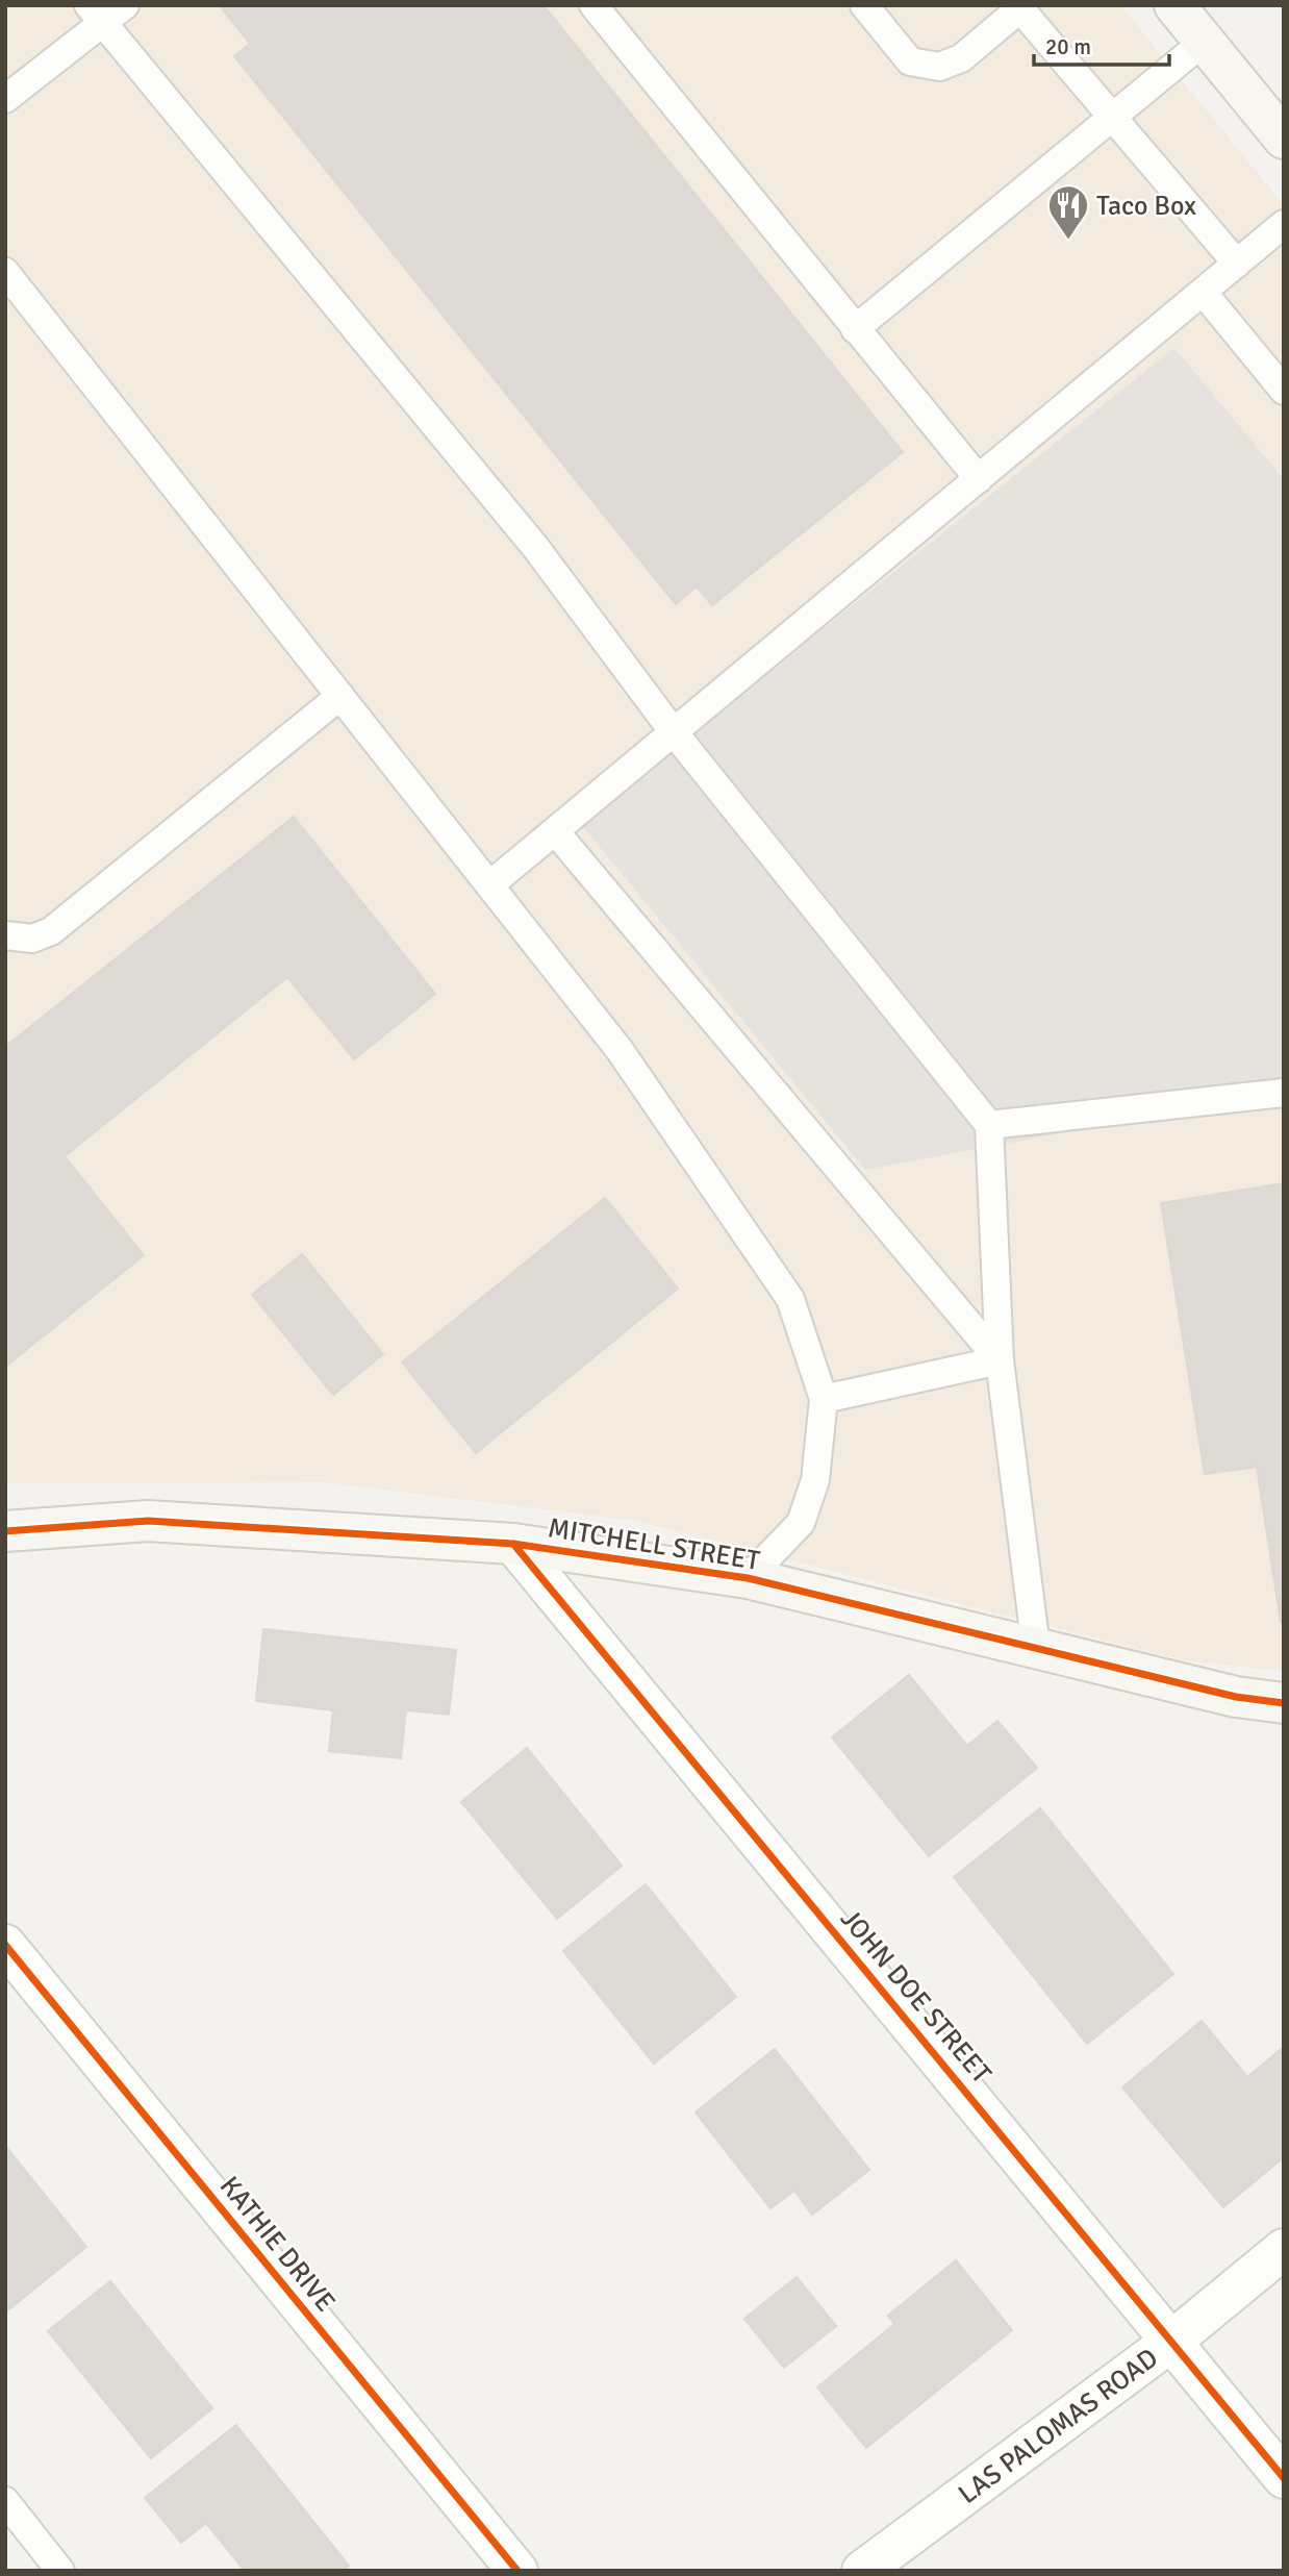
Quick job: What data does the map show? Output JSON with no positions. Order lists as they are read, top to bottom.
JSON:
{
  "streets": {
    "street": [
      "MITCHELL STREET",
      "JOHN DOE STREET",
      "KATHIE DRIVE",
      "LAS PALOMAS ROAD"
    ]
  },
  "crossings": [
    ["MITCHELL STREET", "JOHN DOE STREET"],
    ["JOHN DOE STREET", "LAS PALOMAS ROAD"]
  ],
  "places": {
    "restaurant": ["Taco Box"]
  },
  "scale_bar": "20 m"
}
